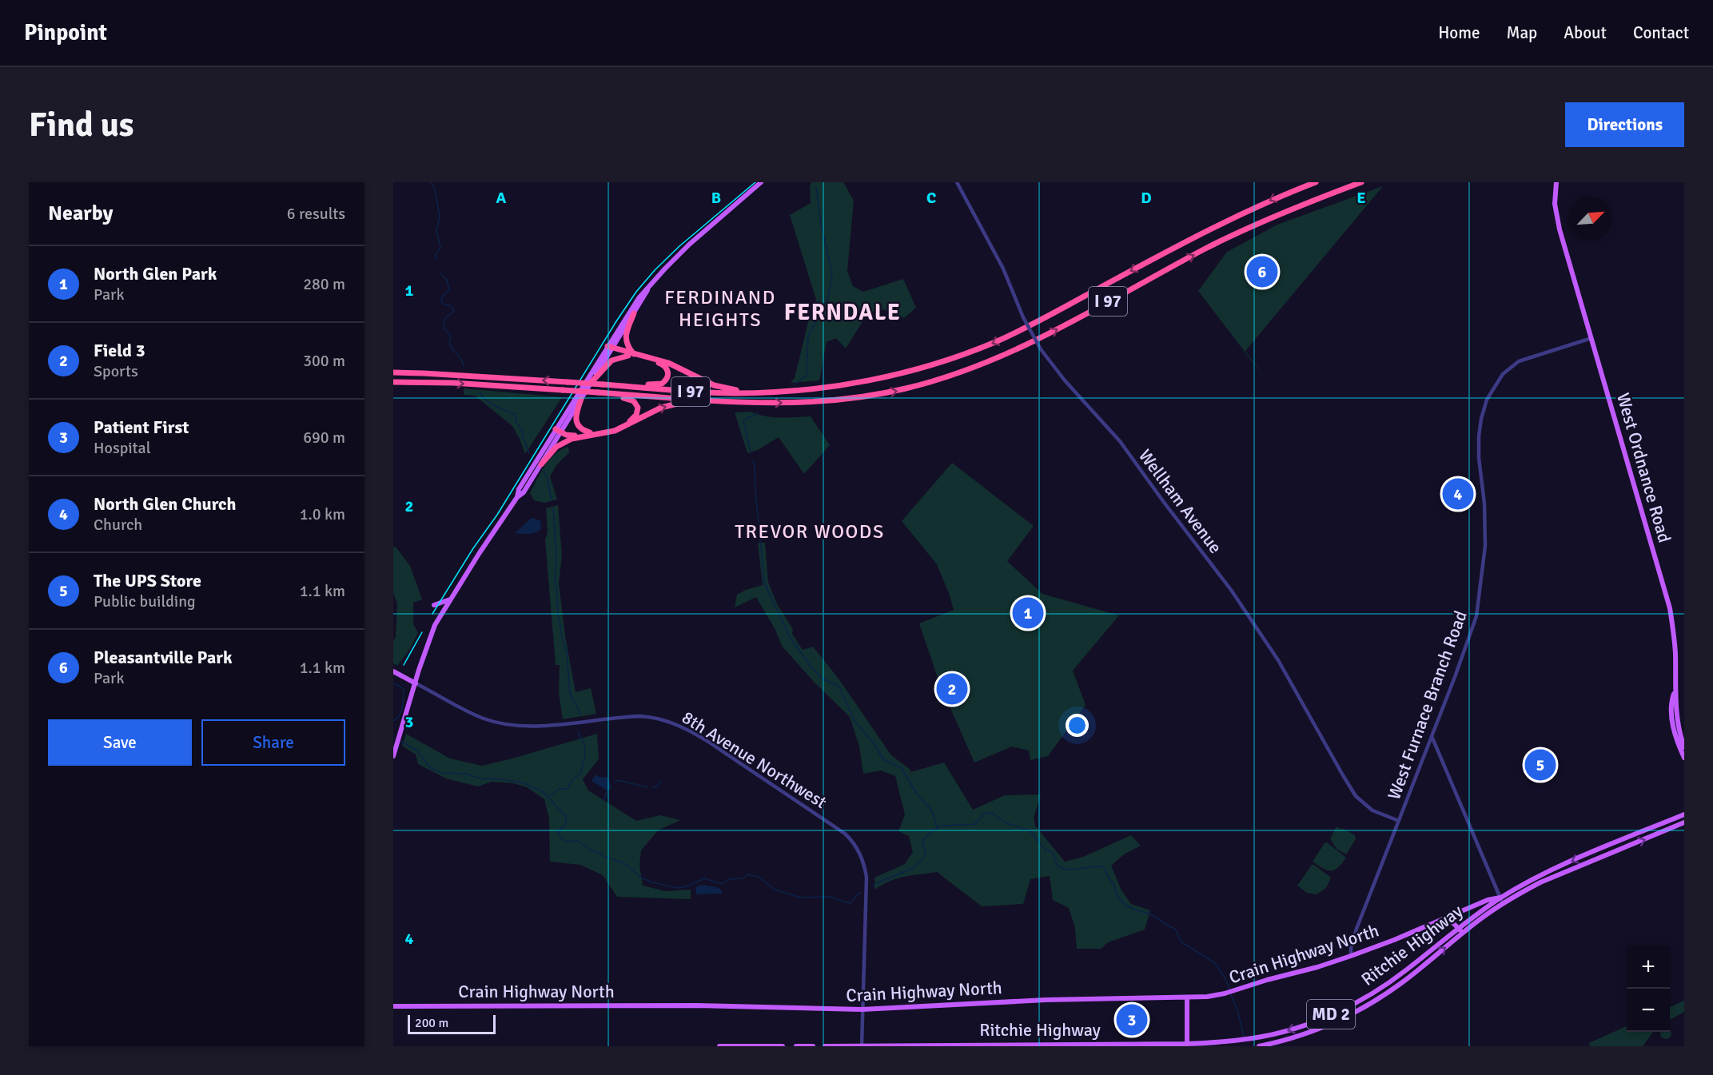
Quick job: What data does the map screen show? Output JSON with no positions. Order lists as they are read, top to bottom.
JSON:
{
  "streets": {
    "highway": ["I 97"],
    "main road": [
      "West Ordnance Road",
      "Ritchie Highway",
      "Crain Highway North",
      "MD 2"
    ],
    "street": ["Wellham Avenue", "West Furnace Branch Road", "8th Avenue Northwest"]
  },
  "crossings": [
    ["West Ordnance Road", "West Furnace Branch Road"],
    ["Wellham Avenue", "West Furnace Branch Road"],
    ["West Furnace Branch Road", "Crain Highway North"],
    ["8th Avenue Northwest", "Ritchie Highway"],
    ["8th Avenue Northwest", "Crain Highway North"],
    ["Ritchie Highway", "Crain Highway North"]
  ],
  "districts": ["FERDINAND HEIGHTS", "FERNDALE", "TREVOR WOODS"],
  "scale_bar": "200 m",
  "north": "top right",
  "page": {
    "header": "Pinpoint",
    "nav": [
      "Home",
      "Map",
      "About",
      "Contact"
    ],
    "buttons": [
      "Directions",
      ["Save", "Share"]
    ],
    "title": "Find us",
    "heading": ["Nearby", "6 results"],
    "list": [
      {
        "mark": "1",
        "name": "North Glen Park",
        "note": "Park",
        "value": "280 m"
      },
      {
        "mark": "2",
        "name": "Field 3",
        "note": "Sports",
        "value": "300 m"
      },
      {
        "mark": "3",
        "name": "Patient First",
        "note": "Hospital",
        "value": "690 m"
      },
      {
        "mark": "4",
        "name": "North Glen Church",
        "note": "Church",
        "value": "1.0 km"
      },
      {
        "mark": "5",
        "name": "The UPS Store",
        "note": "Public building",
        "value": "1.1 km"
      },
      {
        "mark": "6",
        "name": "Pleasantville Park",
        "note": "Park",
        "value": "1.1 km"
      }
    ],
    "pins": [
      "6",
      "4",
      "1",
      "2",
      "5",
      "3"
    ],
    "map_buttons": ["+", "−"],
    "scale": "200 m"
  },
  "grid": {
    "columns": [
      "A",
      "B",
      "C",
      "D",
      "E"
    ],
    "rows": [
      "1",
      "2",
      "3",
      "4"
    ]
  }
}
